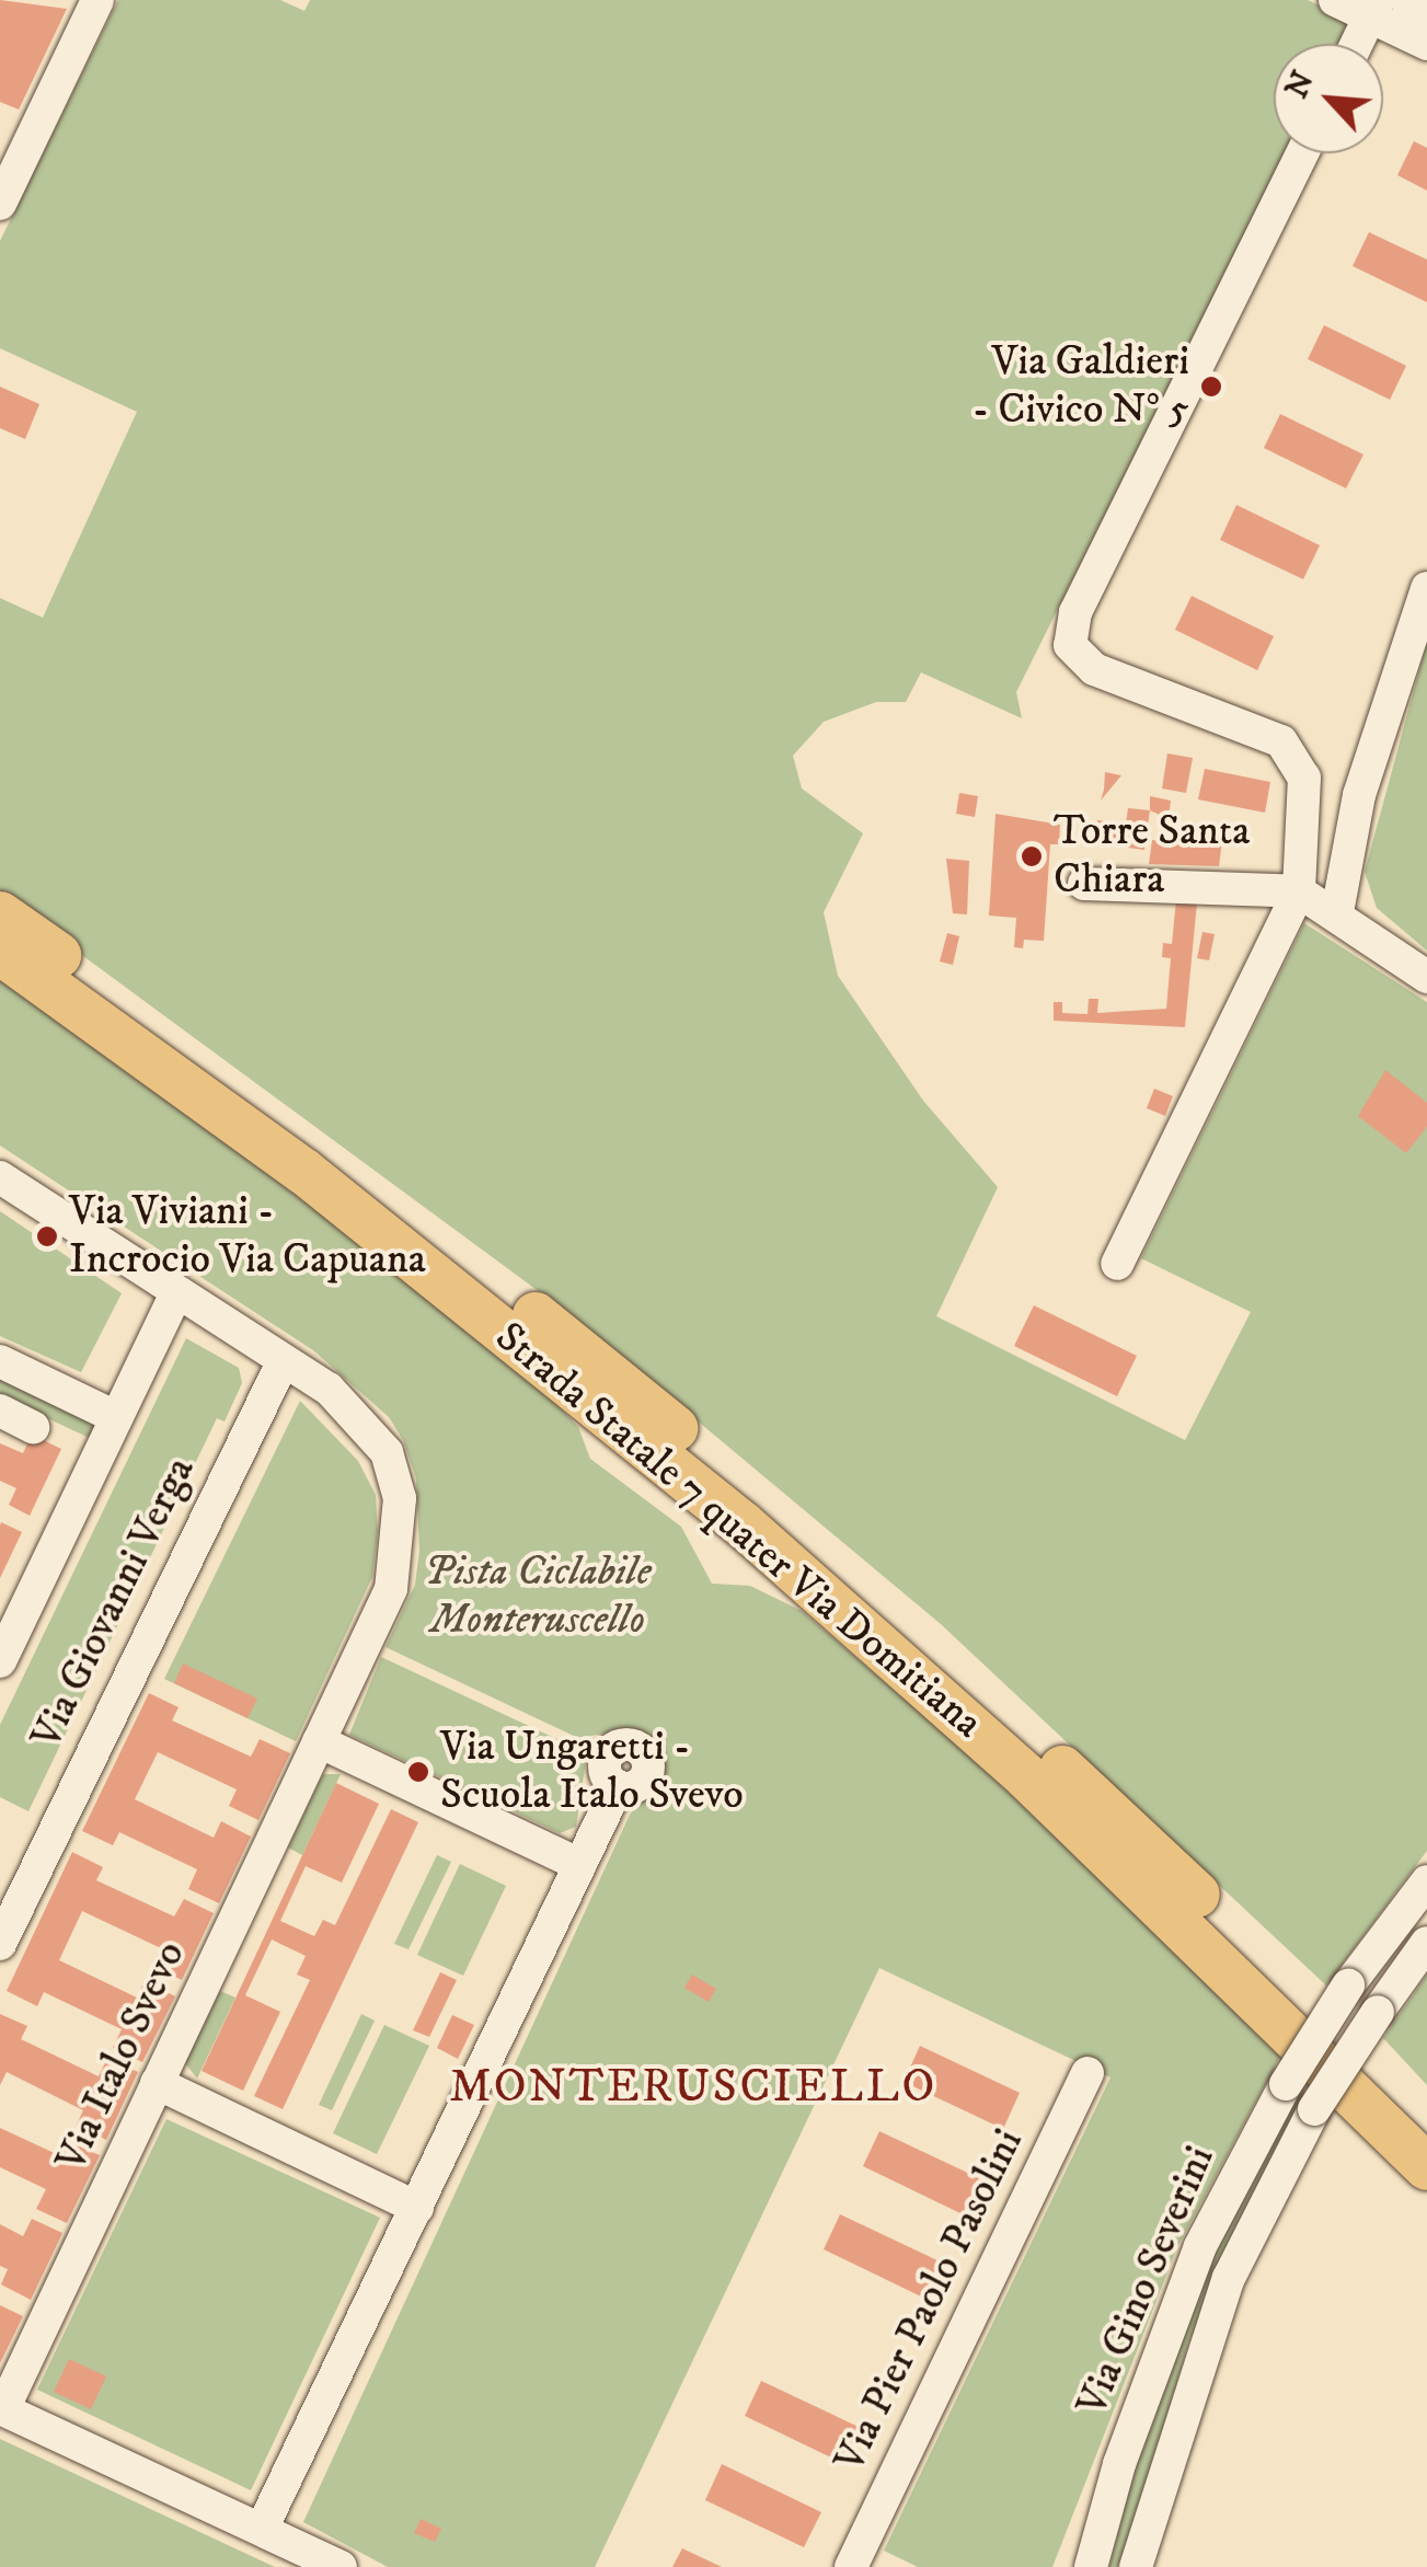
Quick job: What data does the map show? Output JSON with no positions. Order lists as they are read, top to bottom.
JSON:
{
  "streets": {
    "highway": ["Strada Statale 7 quater Via Domitiana"],
    "street": [
      "Via Giovanni Verga",
      "Via Italo Svevo",
      "Via Gino Severini",
      "Via Pier Paolo Pasolini"
    ]
  },
  "crossings": [
    ["Via Giovanni Verga", "Via Italo Svevo"]
  ],
  "districts": ["MONTERUSCIELLO"],
  "parks": ["Pista Ciclabile Monteruscello"],
  "places": [
    "Via Galdieri - Civico N° 5",
    "Torre Santa Chiara",
    "Via Viviani - Incrocio Via Capuana",
    "Via Ungaretti - Scuola Italo Svevo"
  ],
  "north": "top left"
}
